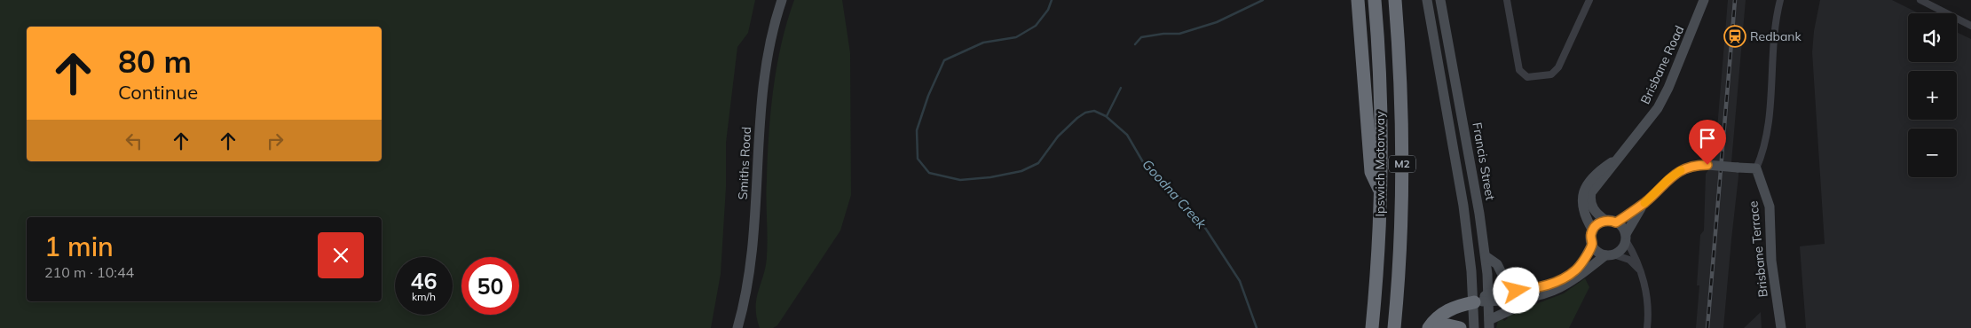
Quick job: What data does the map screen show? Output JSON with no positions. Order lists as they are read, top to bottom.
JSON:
{
  "streets": {
    "highway": ["Ipswich Motorway", "M2"],
    "main road": [
      "Brisbane Road",
      "Francis Street",
      "Smiths Road",
      "Brisbane Terrace"
    ]
  },
  "water": ["Goodna Creek"],
  "places": {
    "station": ["Redbank"]
  },
  "page": {
    "map_buttons": ["+", "−"],
    "turn": ["80 m", "Continue"],
    "heading": ["1 min", "210 m · 10:44"],
    "speed": "46 km/h",
    "limit": "50"
  }
}
